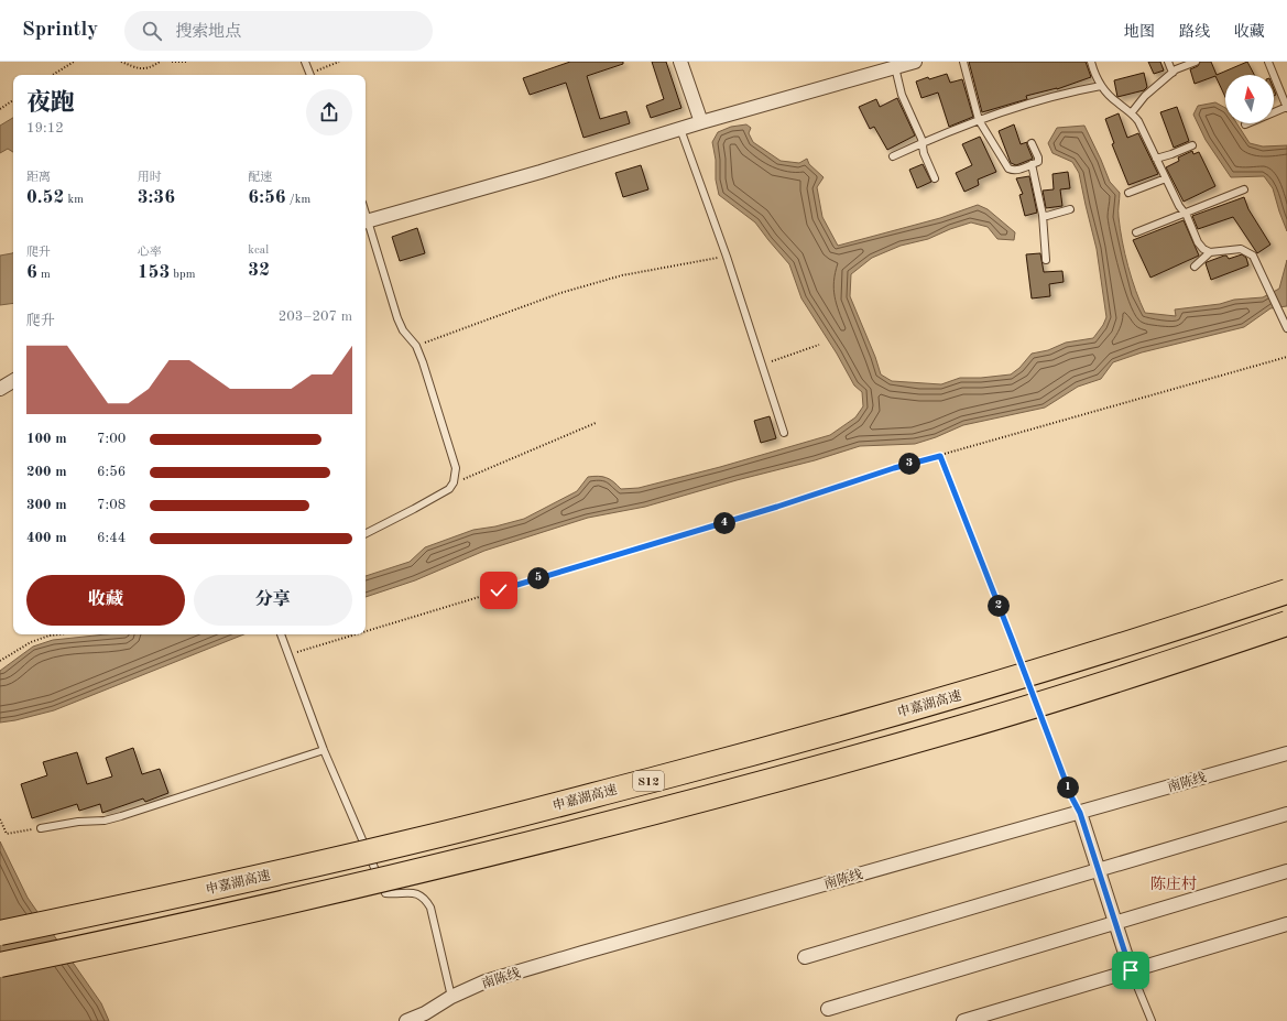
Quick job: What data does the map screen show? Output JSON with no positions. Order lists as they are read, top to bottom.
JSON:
{
  "streets": {
    "highway": ["申嘉湖高速", "S12"],
    "street": ["南陈线"]
  },
  "districts": ["陈庄村"],
  "north": "top",
  "page": {
    "header": "Sprintly",
    "search": "搜索地点",
    "nav": ["地图", "路线", "收藏"],
    "heading": ["夜跑", "19:12"],
    "stats": [
      ["距离", "0.52 km"],
      ["用时", "3:36"],
      ["配速", "6:56 /km"],
      ["爬升", "6 m"],
      ["心率", "153 bpm"],
      ["kcal", "32"]
    ],
    "chart": ["爬升", "203–207 m"],
    "list": [
      {
        "name": "100 m",
        "note": "7:00"
      },
      {
        "name": "200 m",
        "note": "6:56"
      },
      {
        "name": "300 m",
        "note": "7:08"
      },
      {
        "name": "400 m",
        "note": "6:44"
      }
    ],
    "pins": [
      "3",
      "4",
      "5",
      "2",
      "1"
    ],
    "buttons": ["收藏", "分享"]
  }
}
